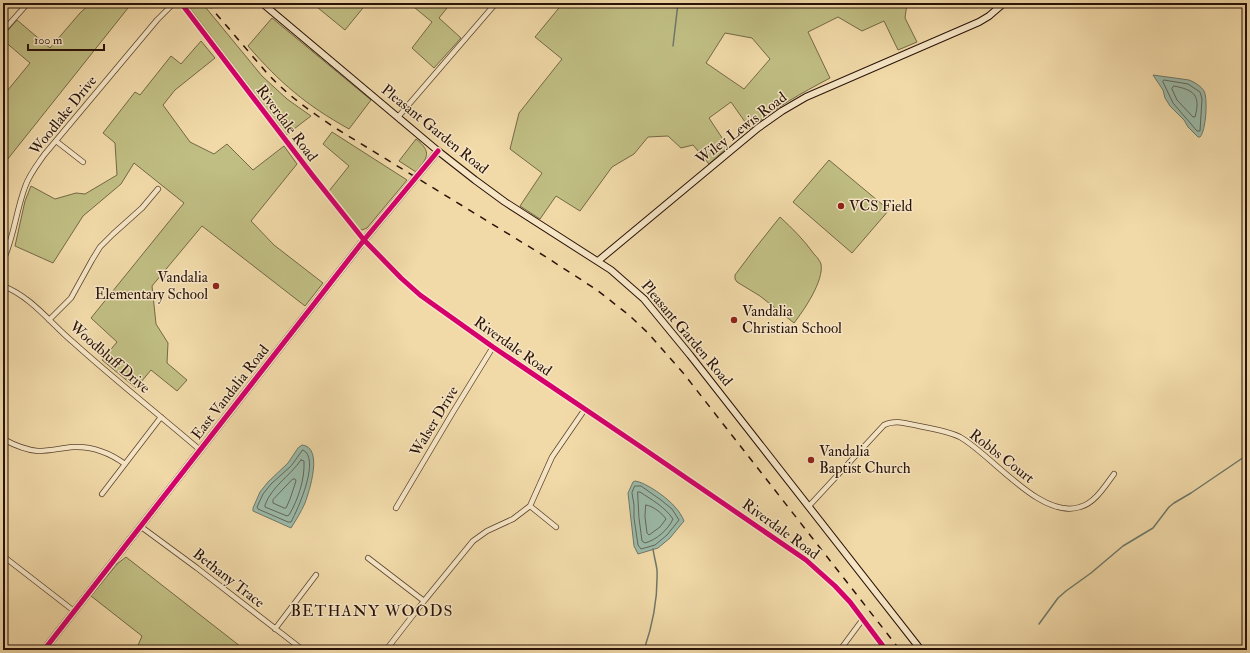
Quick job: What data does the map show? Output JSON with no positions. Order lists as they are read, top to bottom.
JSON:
{
  "streets": {
    "street": [
      "Woodlake Drive",
      "Riverdale Road",
      "Wiley Lewis Road",
      "Pleasant Garden Road",
      "Woodbluff Drive",
      "East Vandalia Road",
      "Walser Drive",
      "Robbs Court",
      "Bethany Trace"
    ]
  },
  "crossings": [
    ["Riverdale Road", "East Vandalia Road"],
    ["Riverdale Road", "Walser Drive"],
    ["Wiley Lewis Road", "Pleasant Garden Road"],
    ["Pleasant Garden Road", "East Vandalia Road"],
    ["Pleasant Garden Road", "Robbs Court"],
    ["Woodbluff Drive", "East Vandalia Road"],
    ["East Vandalia Road", "Bethany Trace"]
  ],
  "districts": ["BETHANY WOODS"],
  "places": [
    "VCS Field",
    "Vandalia Elementary School",
    "Vandalia Christian School",
    "Vandalia Baptist Church"
  ],
  "scale_bar": "100 m"
}
